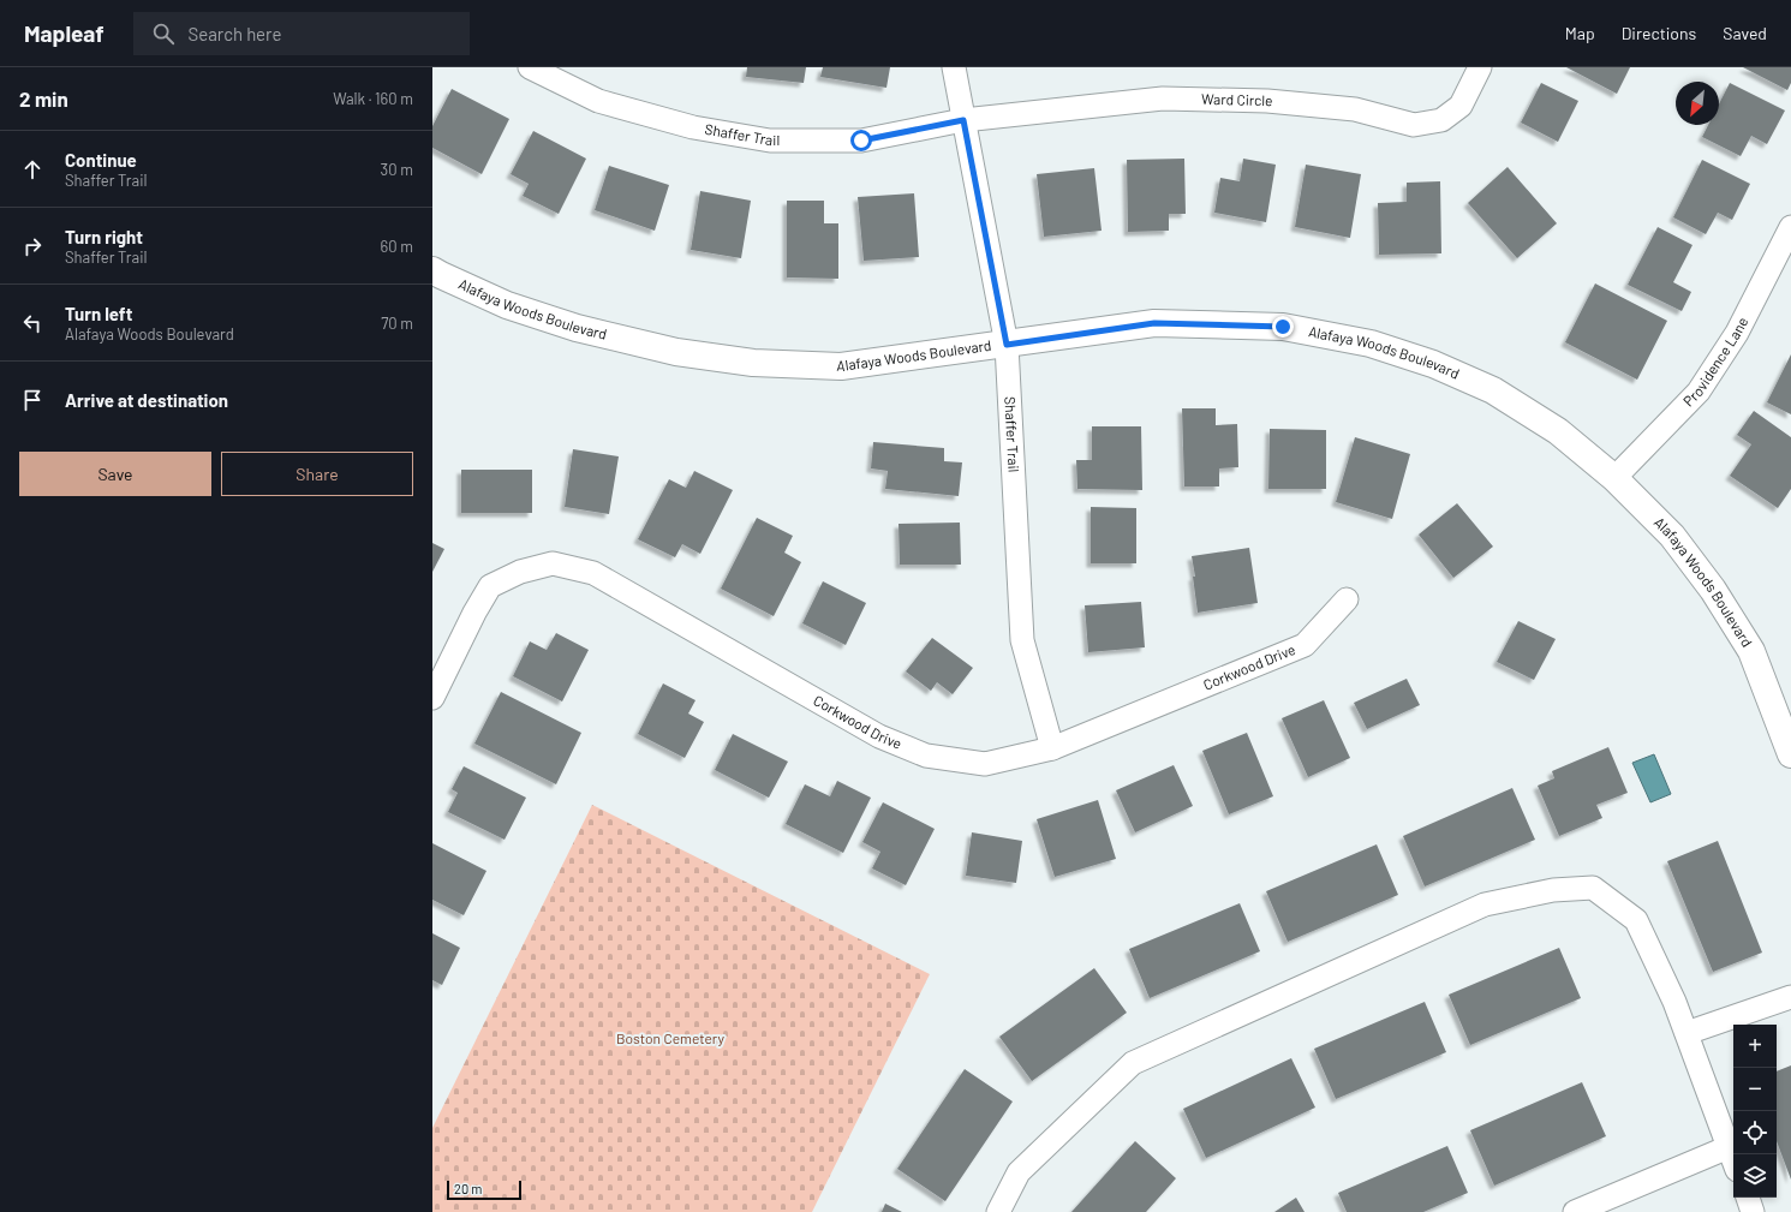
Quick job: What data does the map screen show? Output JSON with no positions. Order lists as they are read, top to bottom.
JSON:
{
  "streets": {
    "street": [
      "Ward Circle",
      "Shaffer Trail",
      "Alafaya Woods Boulevard",
      "Providence Lane",
      "Corkwood Drive"
    ]
  },
  "crossings": [
    ["Ward Circle", "Shaffer Trail"],
    ["Shaffer Trail", "Alafaya Woods Boulevard"],
    ["Shaffer Trail", "Corkwood Drive"],
    ["Alafaya Woods Boulevard", "Providence Lane"]
  ],
  "parks": ["Boston Cemetery"],
  "scale_bar": "20 m",
  "north": "bottom left",
  "page": {
    "header": "Mapleaf",
    "search": "Search here",
    "nav": ["Map", "Directions", "Saved"],
    "heading": ["2 min", "Walk · 160 m"],
    "list": [
      ["Continue", "Shaffer Trail", "30 m"],
      ["Turn right", "Shaffer Trail", "60 m"],
      ["Turn left", "Alafaya Woods Boulevard", "70 m"],
      "Arrive at destination"
    ],
    "buttons": ["Save", "Share"],
    "map_buttons": ["+", "−"],
    "scale": "20 m"
  }
}
